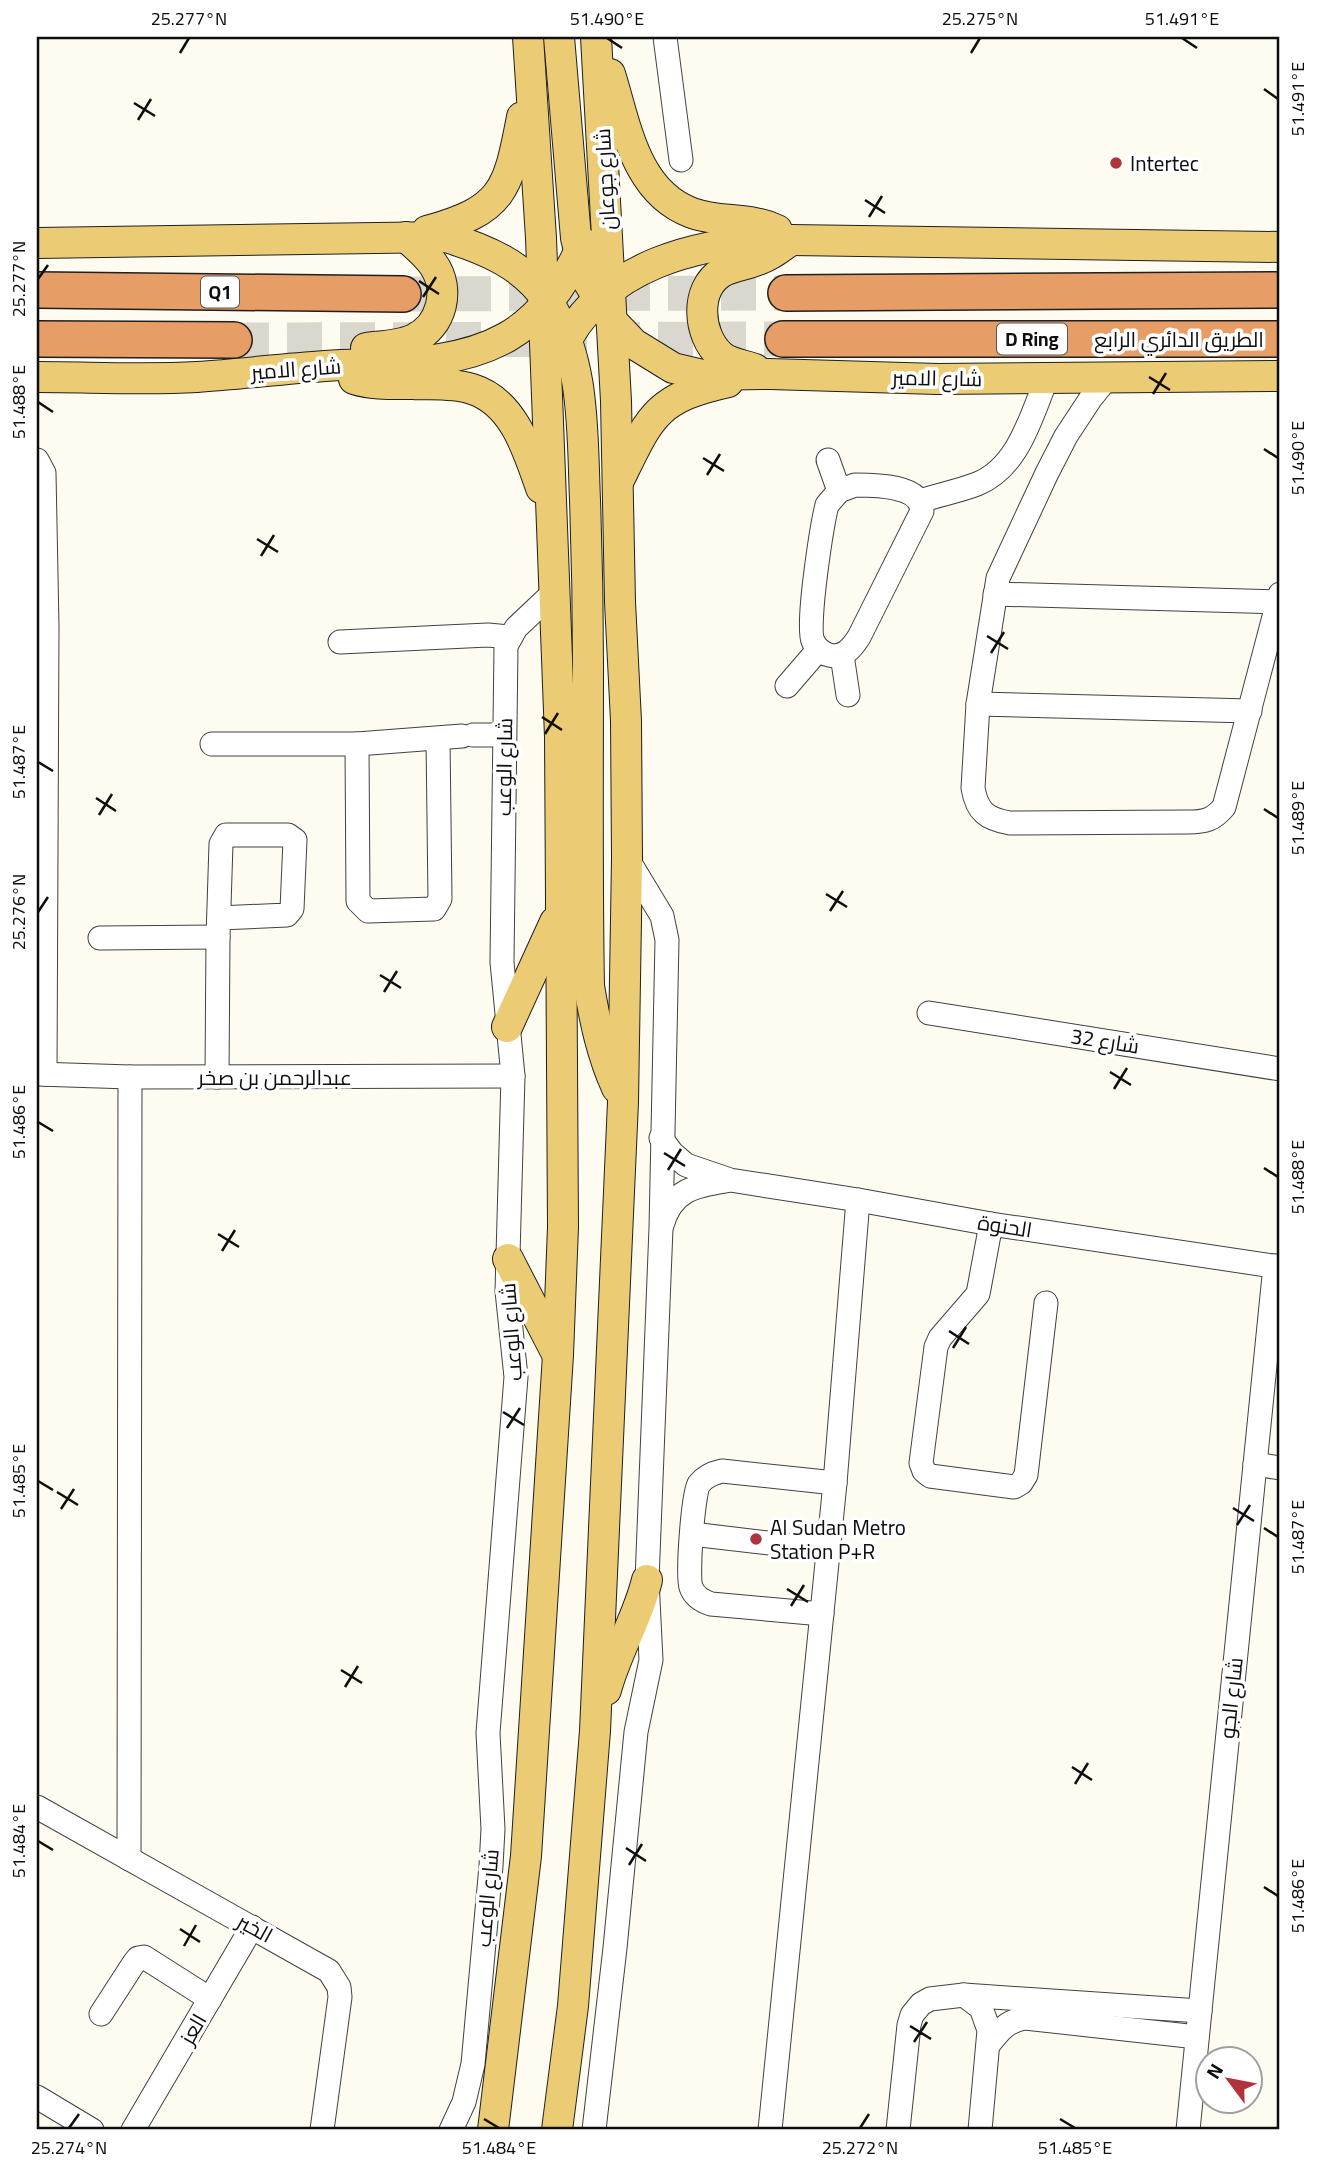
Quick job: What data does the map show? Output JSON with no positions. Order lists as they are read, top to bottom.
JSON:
{
  "streets": {
    "highway": [
      "Q1",
      "D Ring",
      "الطريق الدائري الرابع",
      "شارع الامير"
    ],
    "main road": ["شارع جوعان", "شارع الوعب"],
    "street": [
      "شارع 32",
      "عبدالرحمن بن صخر",
      "الحنوة",
      "شارع الجو",
      "الخير",
      "العز"
    ]
  },
  "crossings": [
    ["شارع جوعان", "شارع الامير"],
    ["شارع الامير", "شارع الوعب"],
    ["شارع الوعب", "عبدالرحمن بن صخر"],
    ["الحنوة", "شارع الجو"],
    ["الخير", "العز"]
  ],
  "places": ["Intertec", "Al Sudan Metro Station P+R"],
  "north": "top left",
  "coordinates": [
    "25.277°N",
    "51.490°E",
    "25.275°N",
    "51.491°E",
    "51.488°E",
    "51.487°E",
    "51.489°E",
    "25.276°N",
    "51.486°E",
    "51.485°E",
    "51.484°E",
    "25.274°N",
    "25.272°N"
  ]
}
